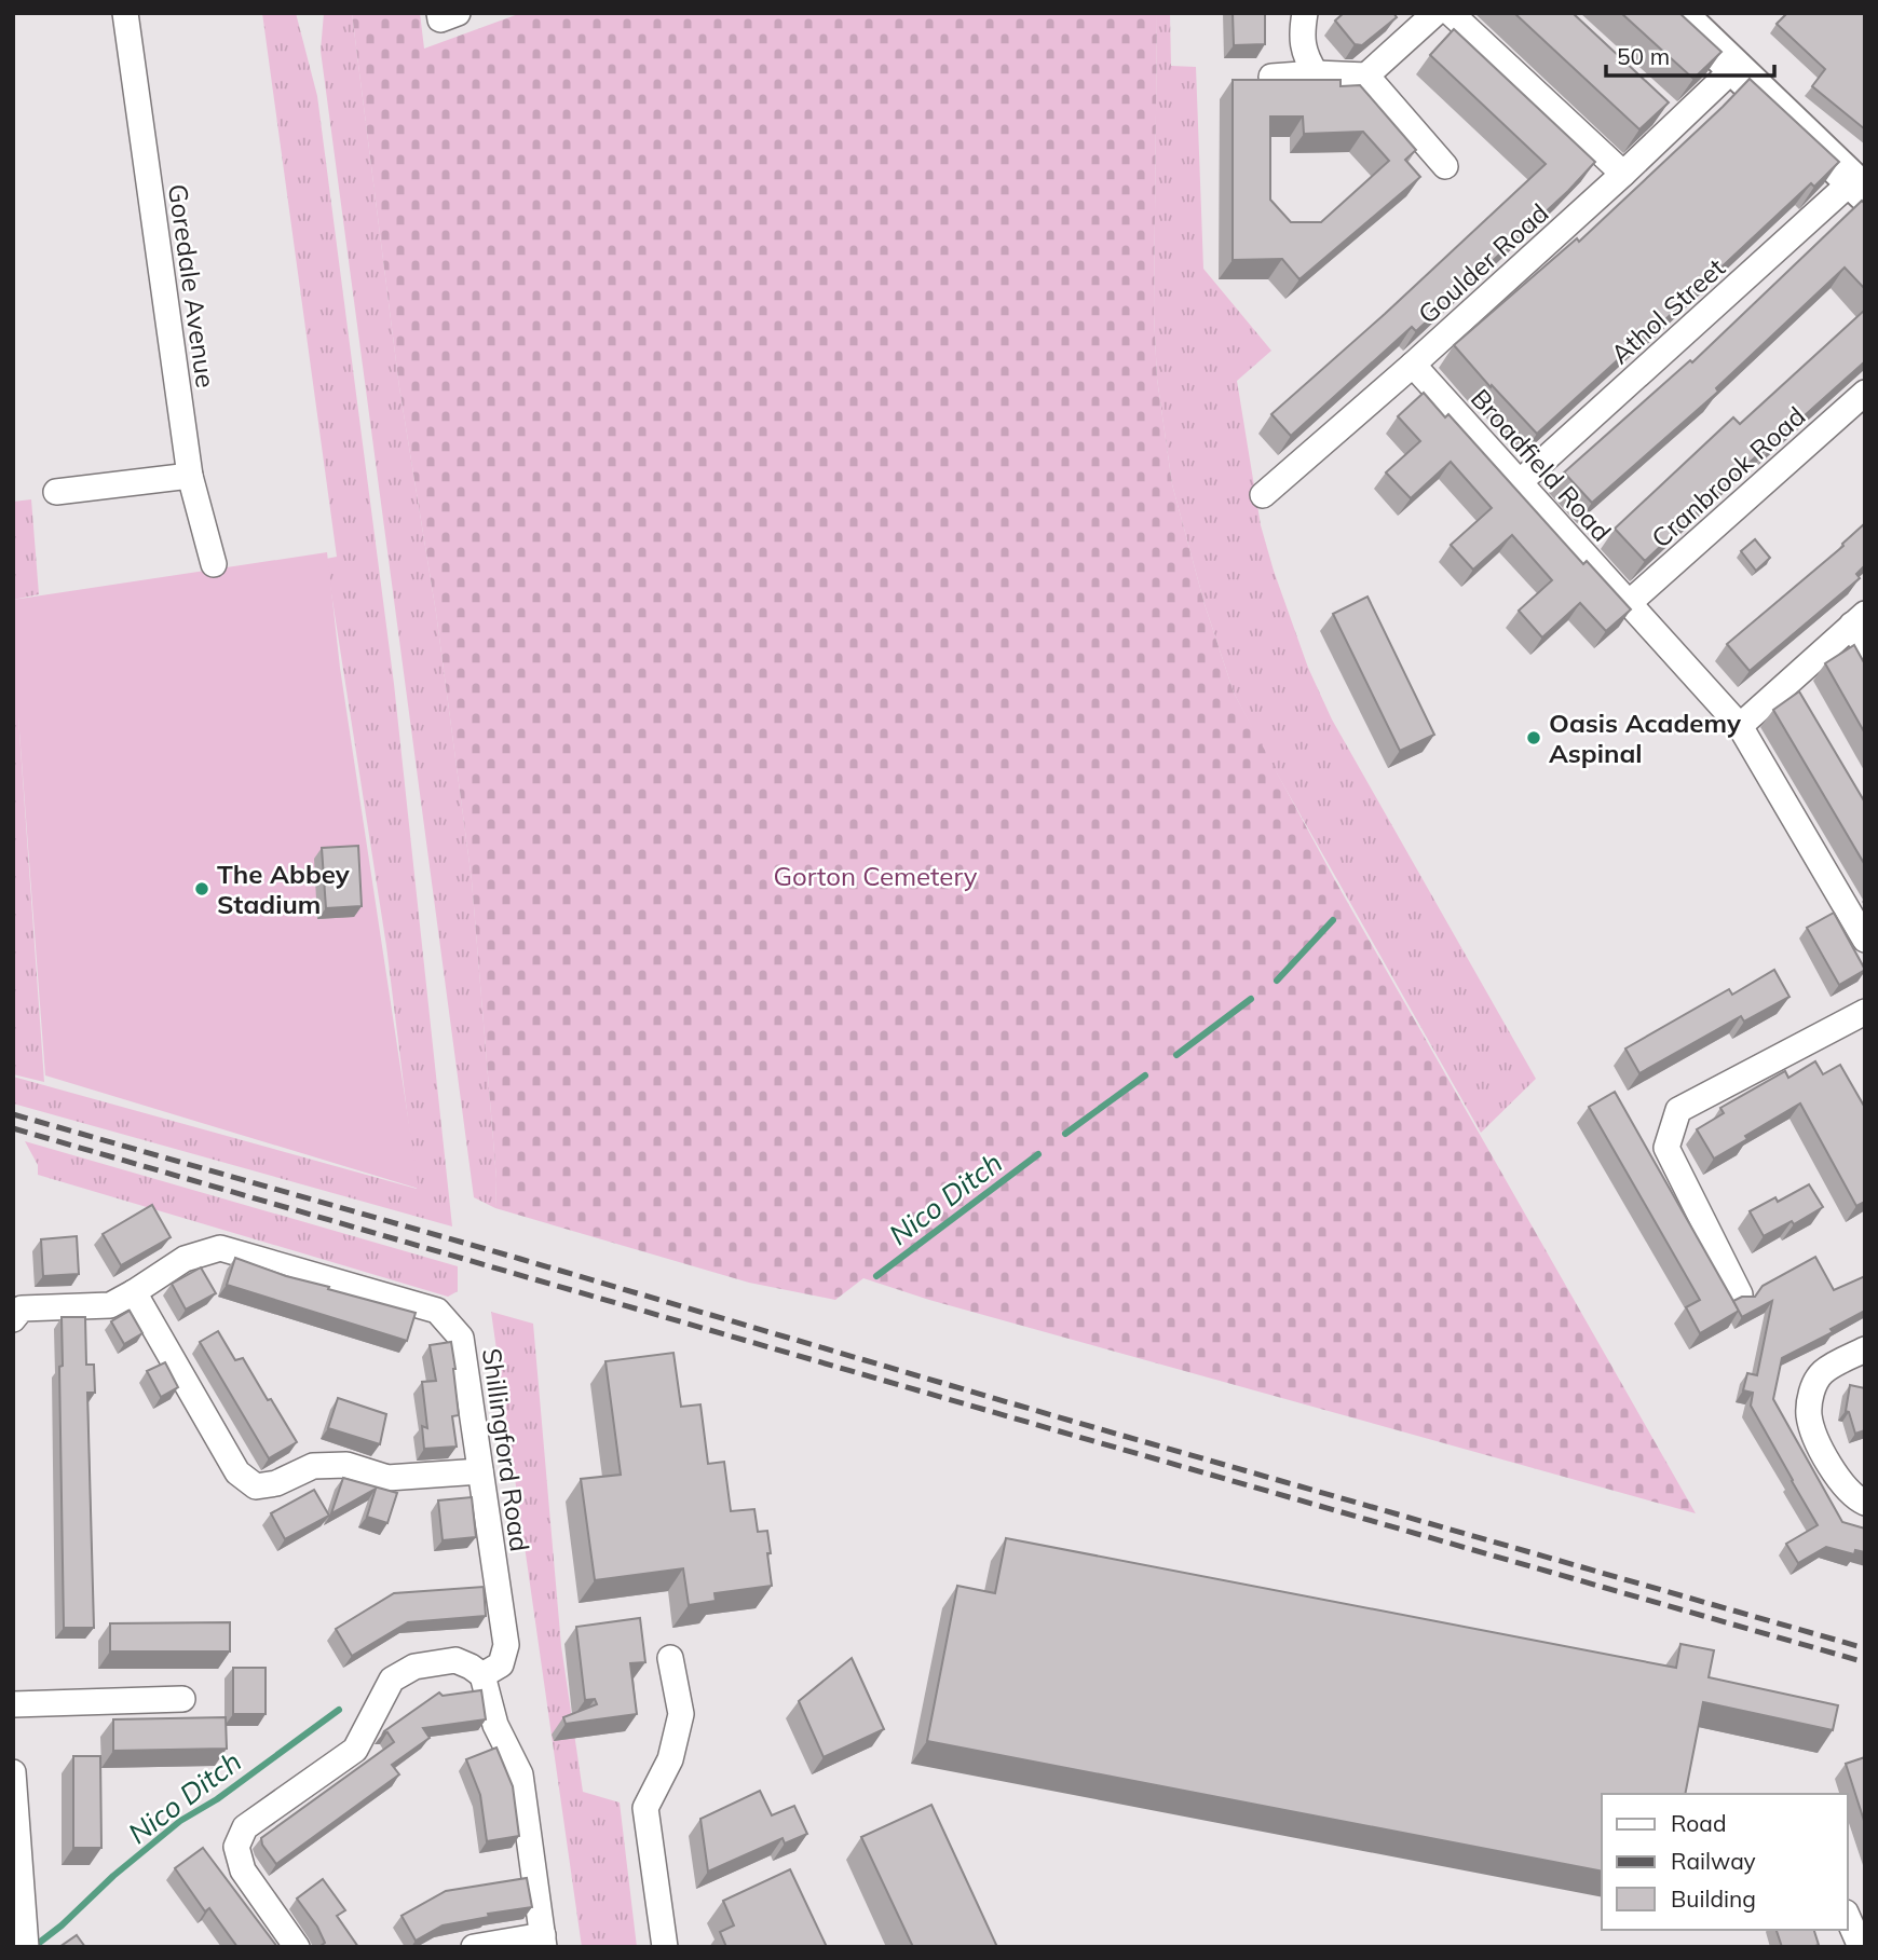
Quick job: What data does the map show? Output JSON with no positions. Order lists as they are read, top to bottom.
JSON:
{
  "streets": {
    "street": [
      "Goulder Road",
      "Goredale Avenue",
      "Athol Street",
      "Broadfield Road",
      "Cranbrook Road",
      "Shillingford Road"
    ]
  },
  "crossings": [
    ["Goulder Road", "Broadfield Road"],
    ["Athol Street", "Broadfield Road"],
    ["Broadfield Road", "Cranbrook Road"]
  ],
  "water": ["Nico Ditch"],
  "parks": ["Gorton Cemetery"],
  "places": ["Oasis Academy Aspinal", "The Abbey Stadium"],
  "legend": ["Road", "Railway", "Building"],
  "scale_bar": "50 m"
}
